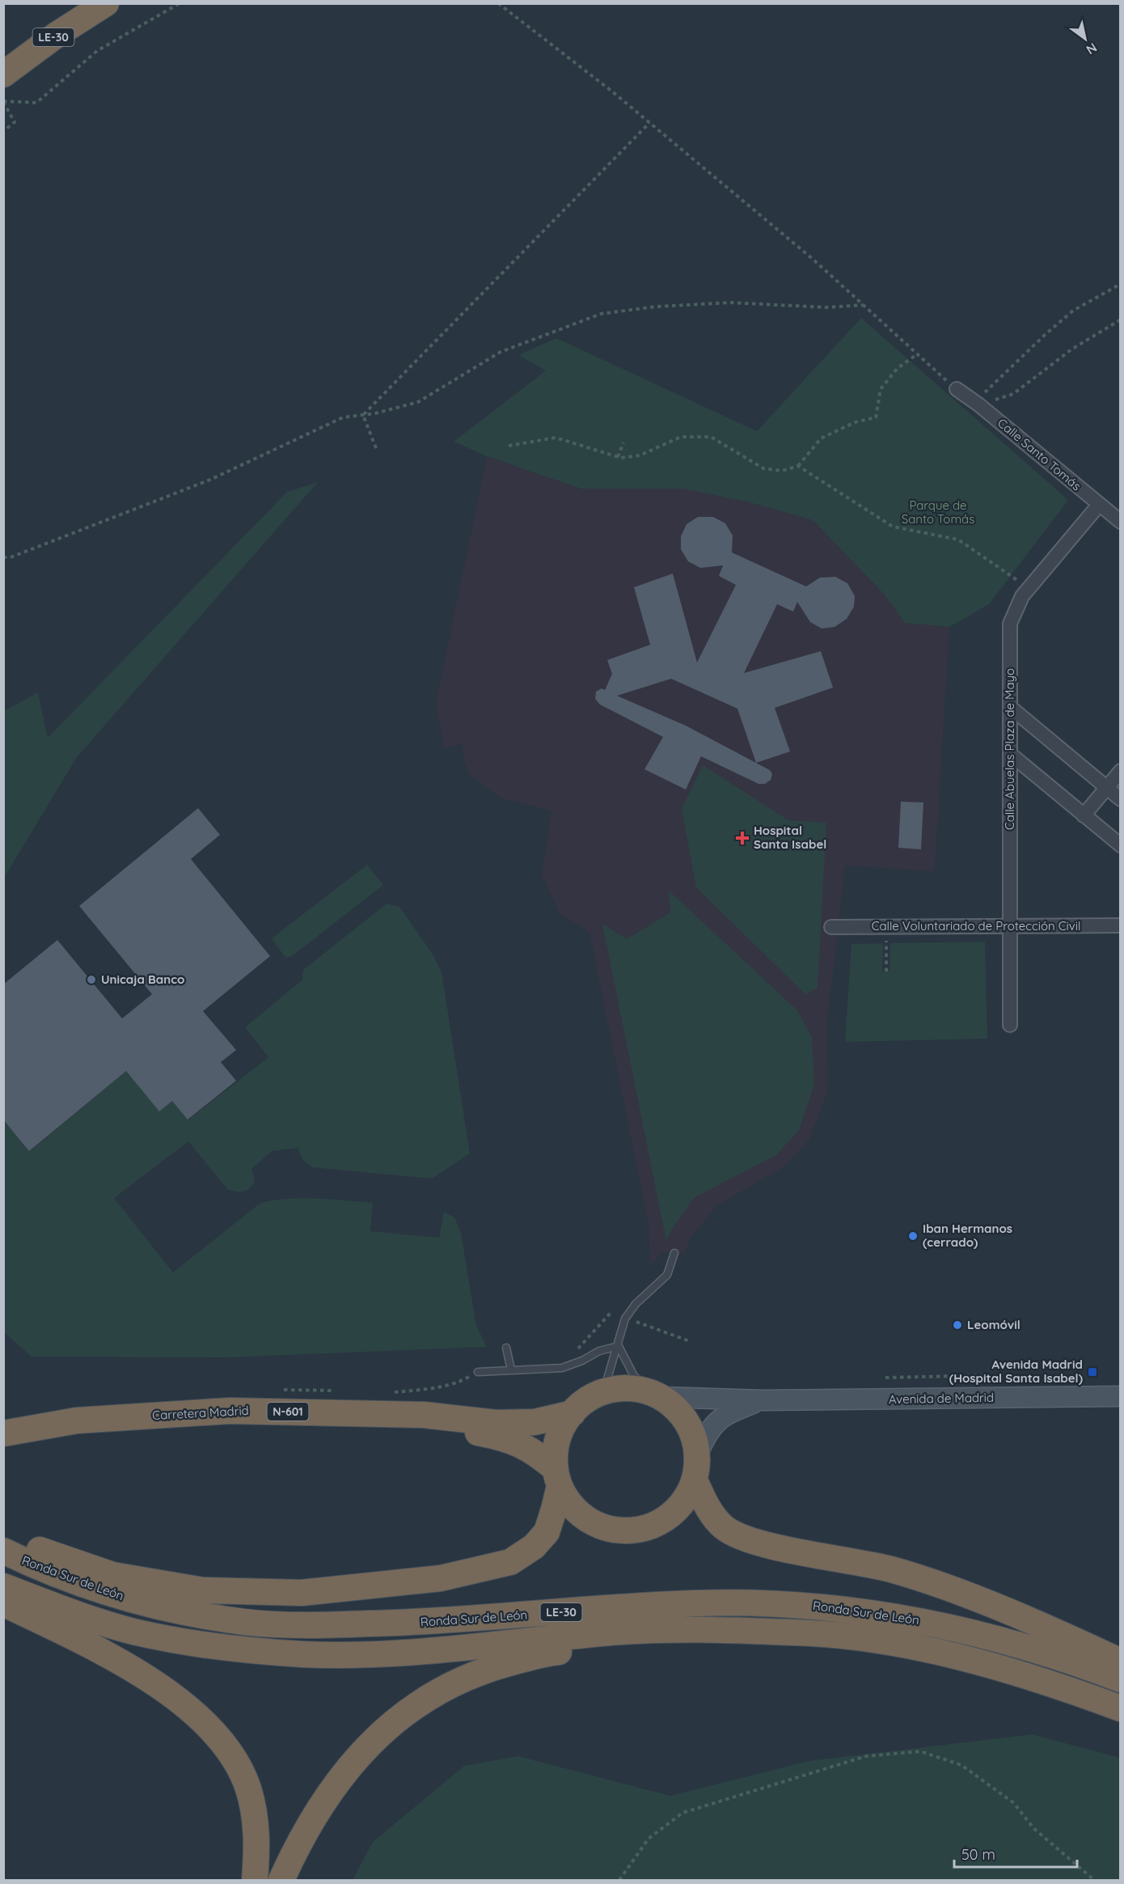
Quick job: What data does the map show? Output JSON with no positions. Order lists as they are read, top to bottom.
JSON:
{
  "streets": {
    "highway": [
      "LE-30",
      "N-601",
      "Carretera Madrid",
      "Ronda Sur de León"
    ],
    "main road": ["Avenida de Madrid"],
    "street": ["Calle Santo Tomás", "Calle Abuelas Plaza de Mayo", "Calle Voluntariado de Protección Civil"]
  },
  "crossings": [
    ["Calle Santo Tomás", "Calle Abuelas Plaza de Mayo"],
    ["Calle Abuelas Plaza de Mayo", "Calle Voluntariado de Protección Civil"],
    ["Avenida de Madrid", "N-601"],
    ["Avenida de Madrid", "Carretera Madrid"],
    ["N-601", "Carretera Madrid"]
  ],
  "parks": ["Parque de Santo Tomás"],
  "places": {
    "health": ["Hospital Santa Isabel"],
    "other": ["Unicaja Banco", "Iban Hermanos (cerrado)", "Leomóvil"],
    "transit": ["Avenida Madrid (Hospital Santa Isabel)"]
  },
  "scale_bar": "50 m",
  "north": "bottom right"
}
